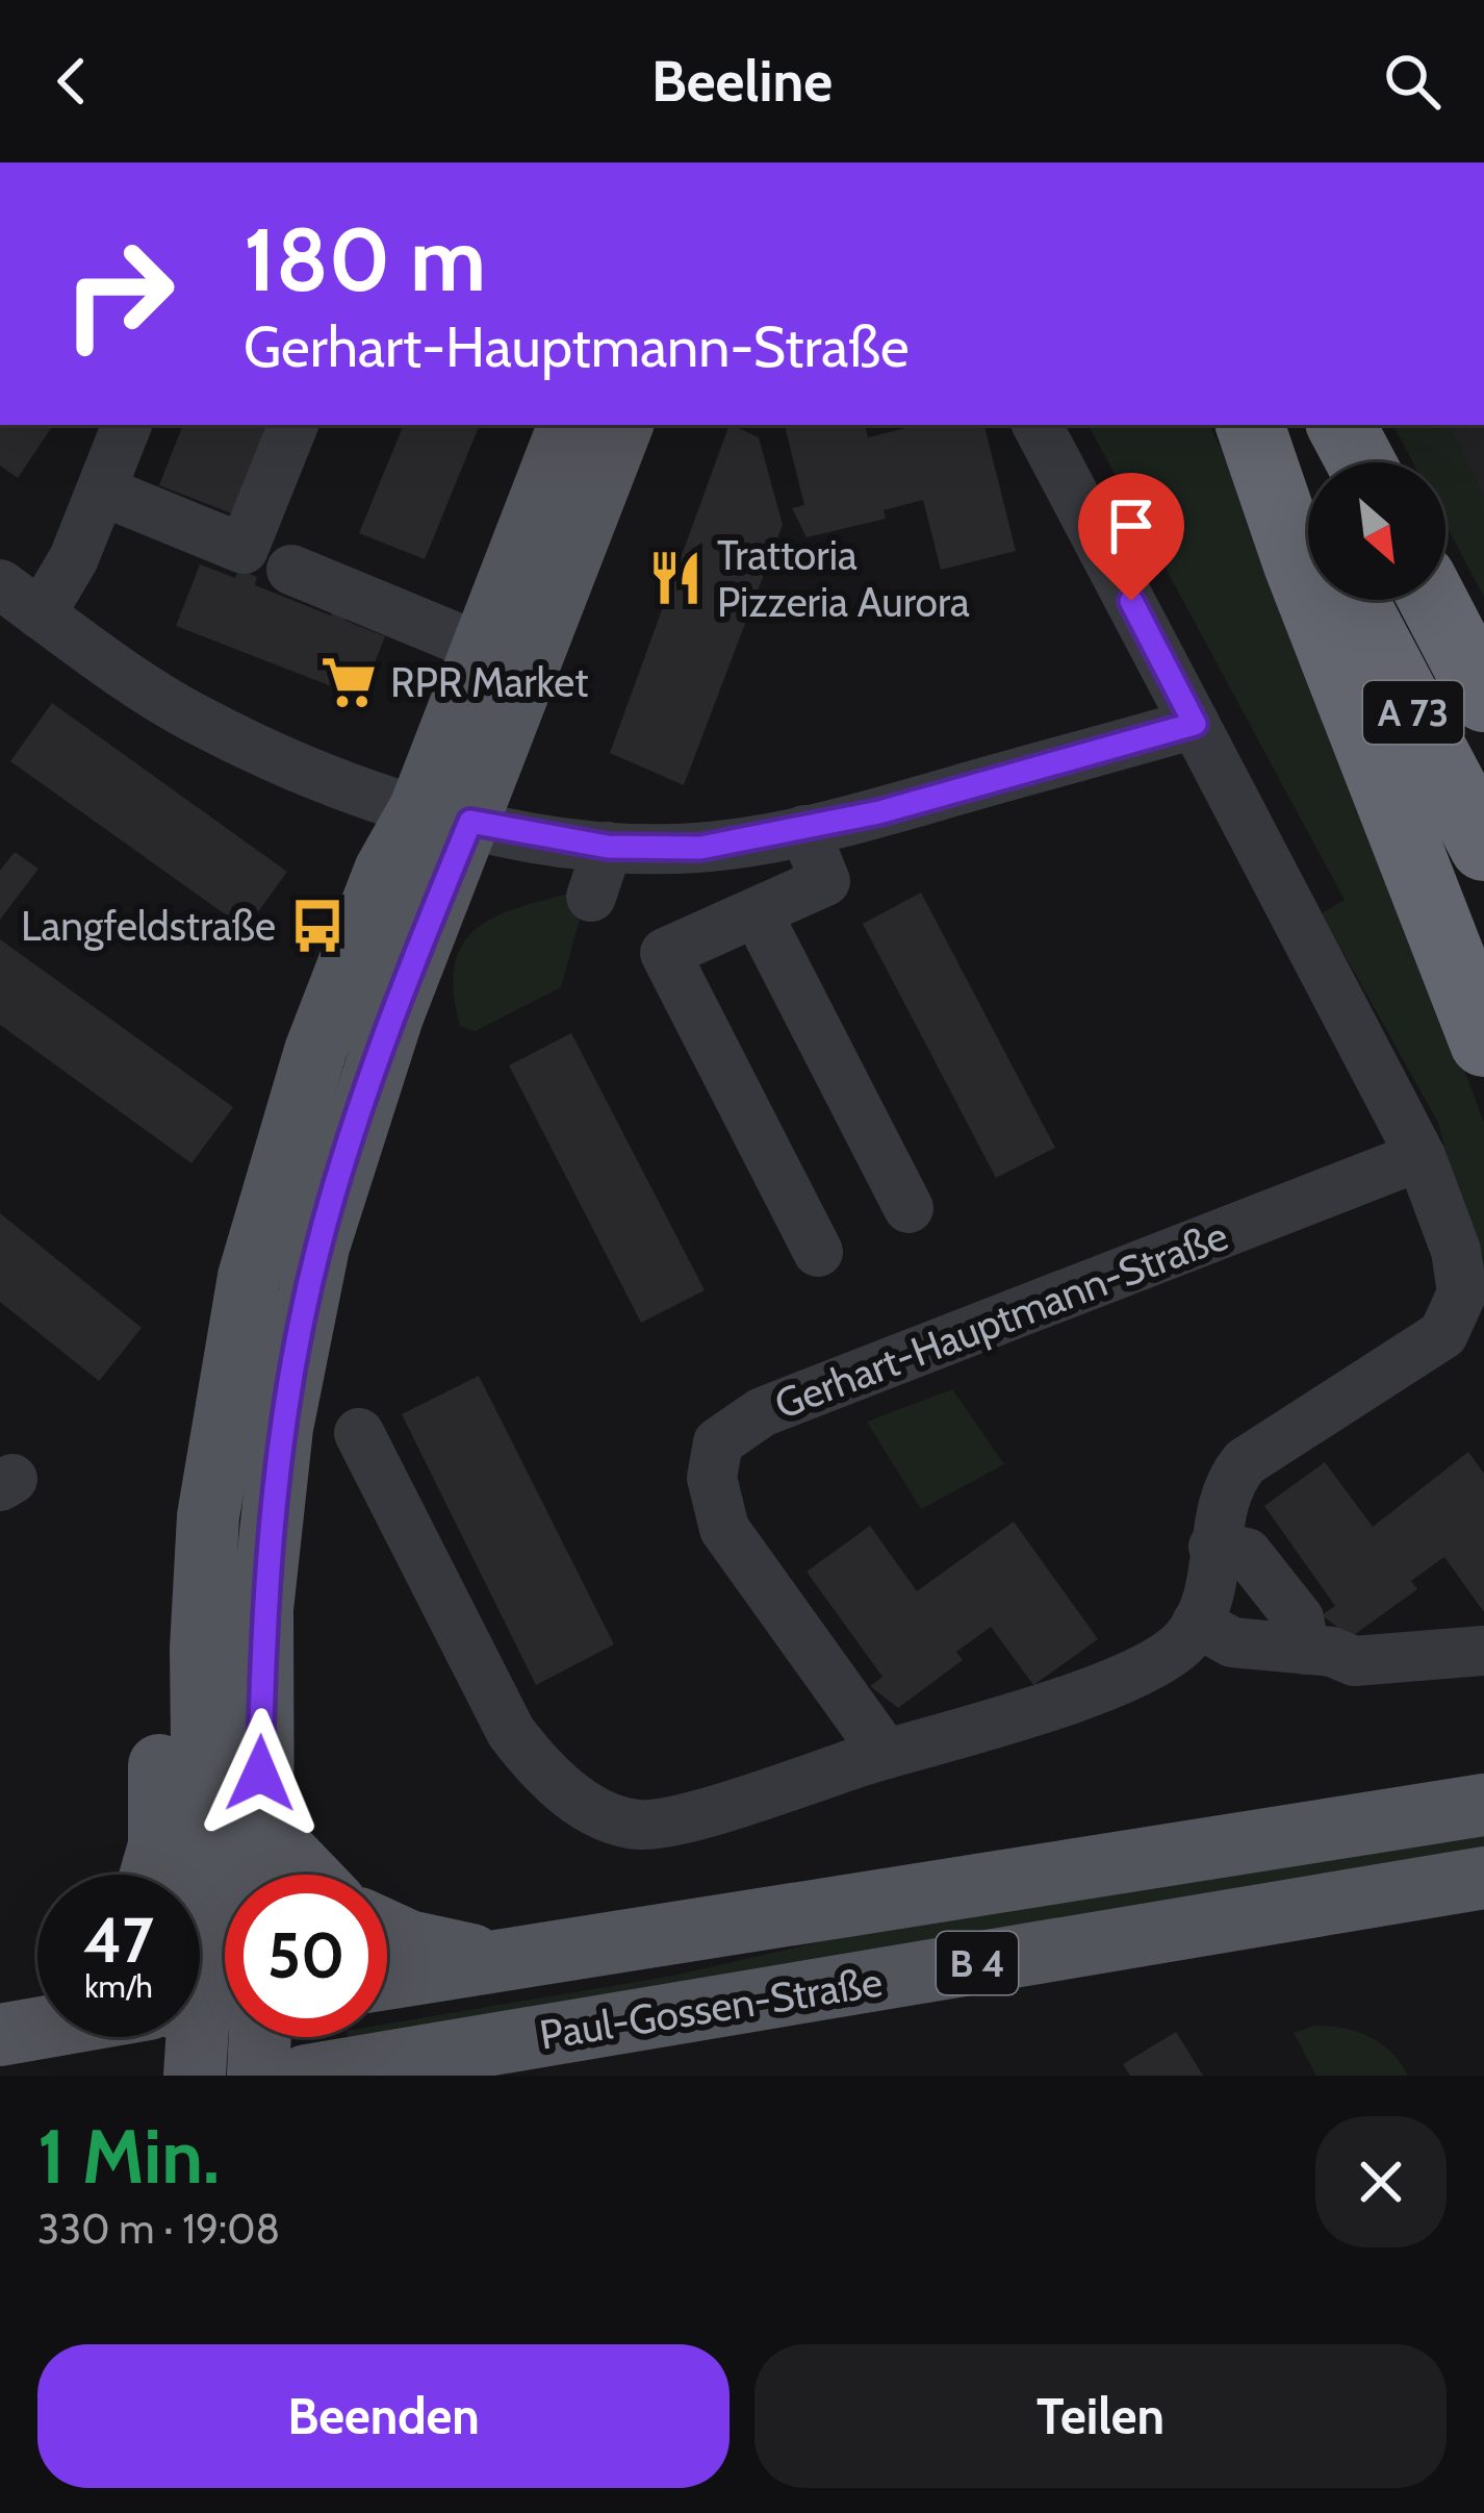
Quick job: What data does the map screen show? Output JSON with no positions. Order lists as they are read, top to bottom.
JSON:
{
  "streets": {
    "highway": ["A 73"],
    "main road": ["B 4", "Paul-Gossen-Straße"],
    "street": ["Gerhart-Hauptmann-Straße"]
  },
  "places": {
    "restaurant": ["Trattoria Pizzeria Aurora"],
    "supermarket": ["RPR Market"],
    "bus stop": ["Langfeldstraße"]
  },
  "north": "bottom right",
  "page": {
    "header": "Beeline",
    "turn": ["180 m", "Gerhart-Hauptmann-Straße"],
    "speed": "47 km/h",
    "limit": "50",
    "heading": ["1 Min.", "330 m · 19:08"],
    "buttons": ["Beenden", "Teilen"]
  }
}
